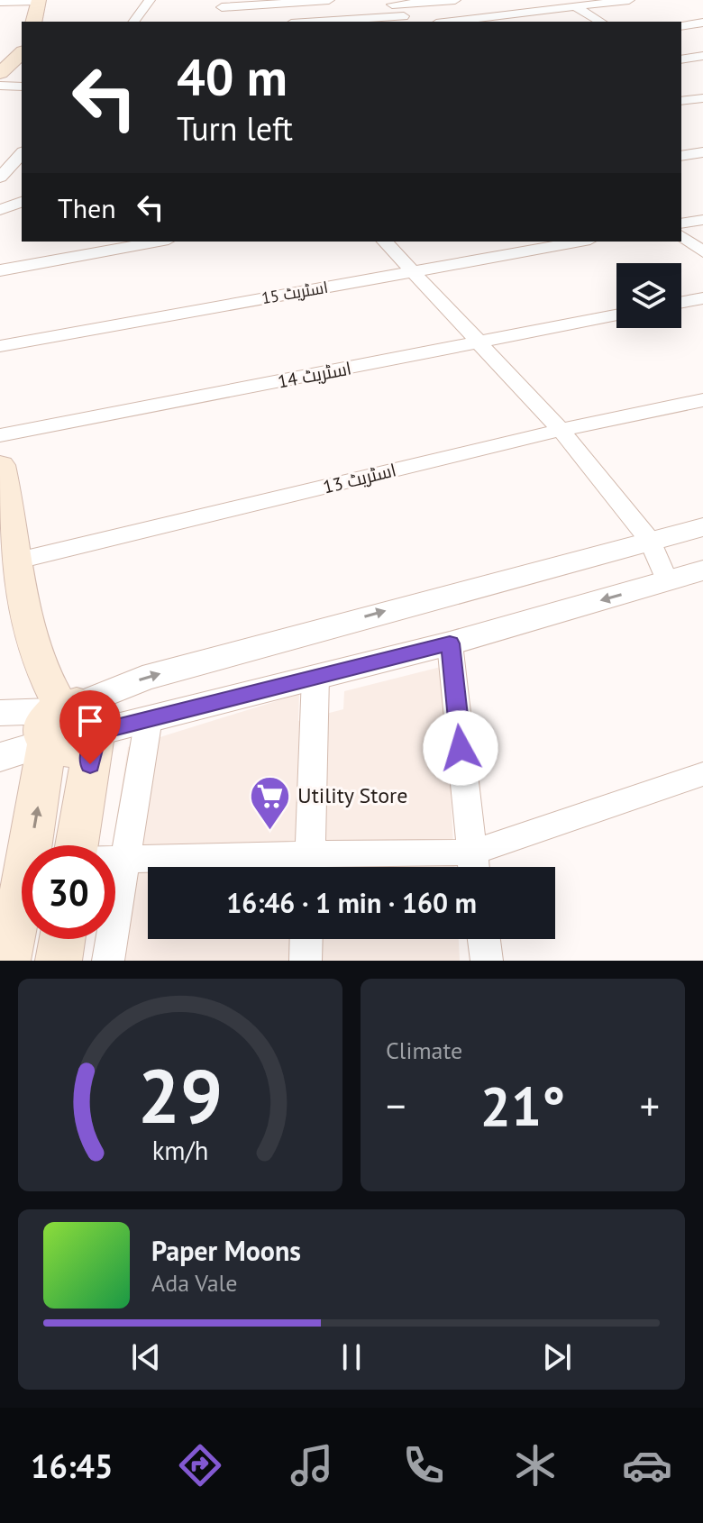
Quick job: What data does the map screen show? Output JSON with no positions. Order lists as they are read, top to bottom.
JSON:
{
  "streets": {
    "street": ["اسٹریٹ 15", "اسٹریٹ 14", "اسٹریٹ 13"]
  },
  "places": {
    "supermarket": ["Utility Store"]
  },
  "page": {
    "turn": ["40 m", "Turn left"],
    "then": "Then",
    "limit": "30",
    "trip": "16:46 · 1 min · 160 m",
    "tile": "Climate",
    "heat": ["−", "21°", "+"],
    "song": ["Paper Moons", "Ada Vale"],
    "tabs": "16:45",
    "gauge": ["29", "km/h"]
  }
}
